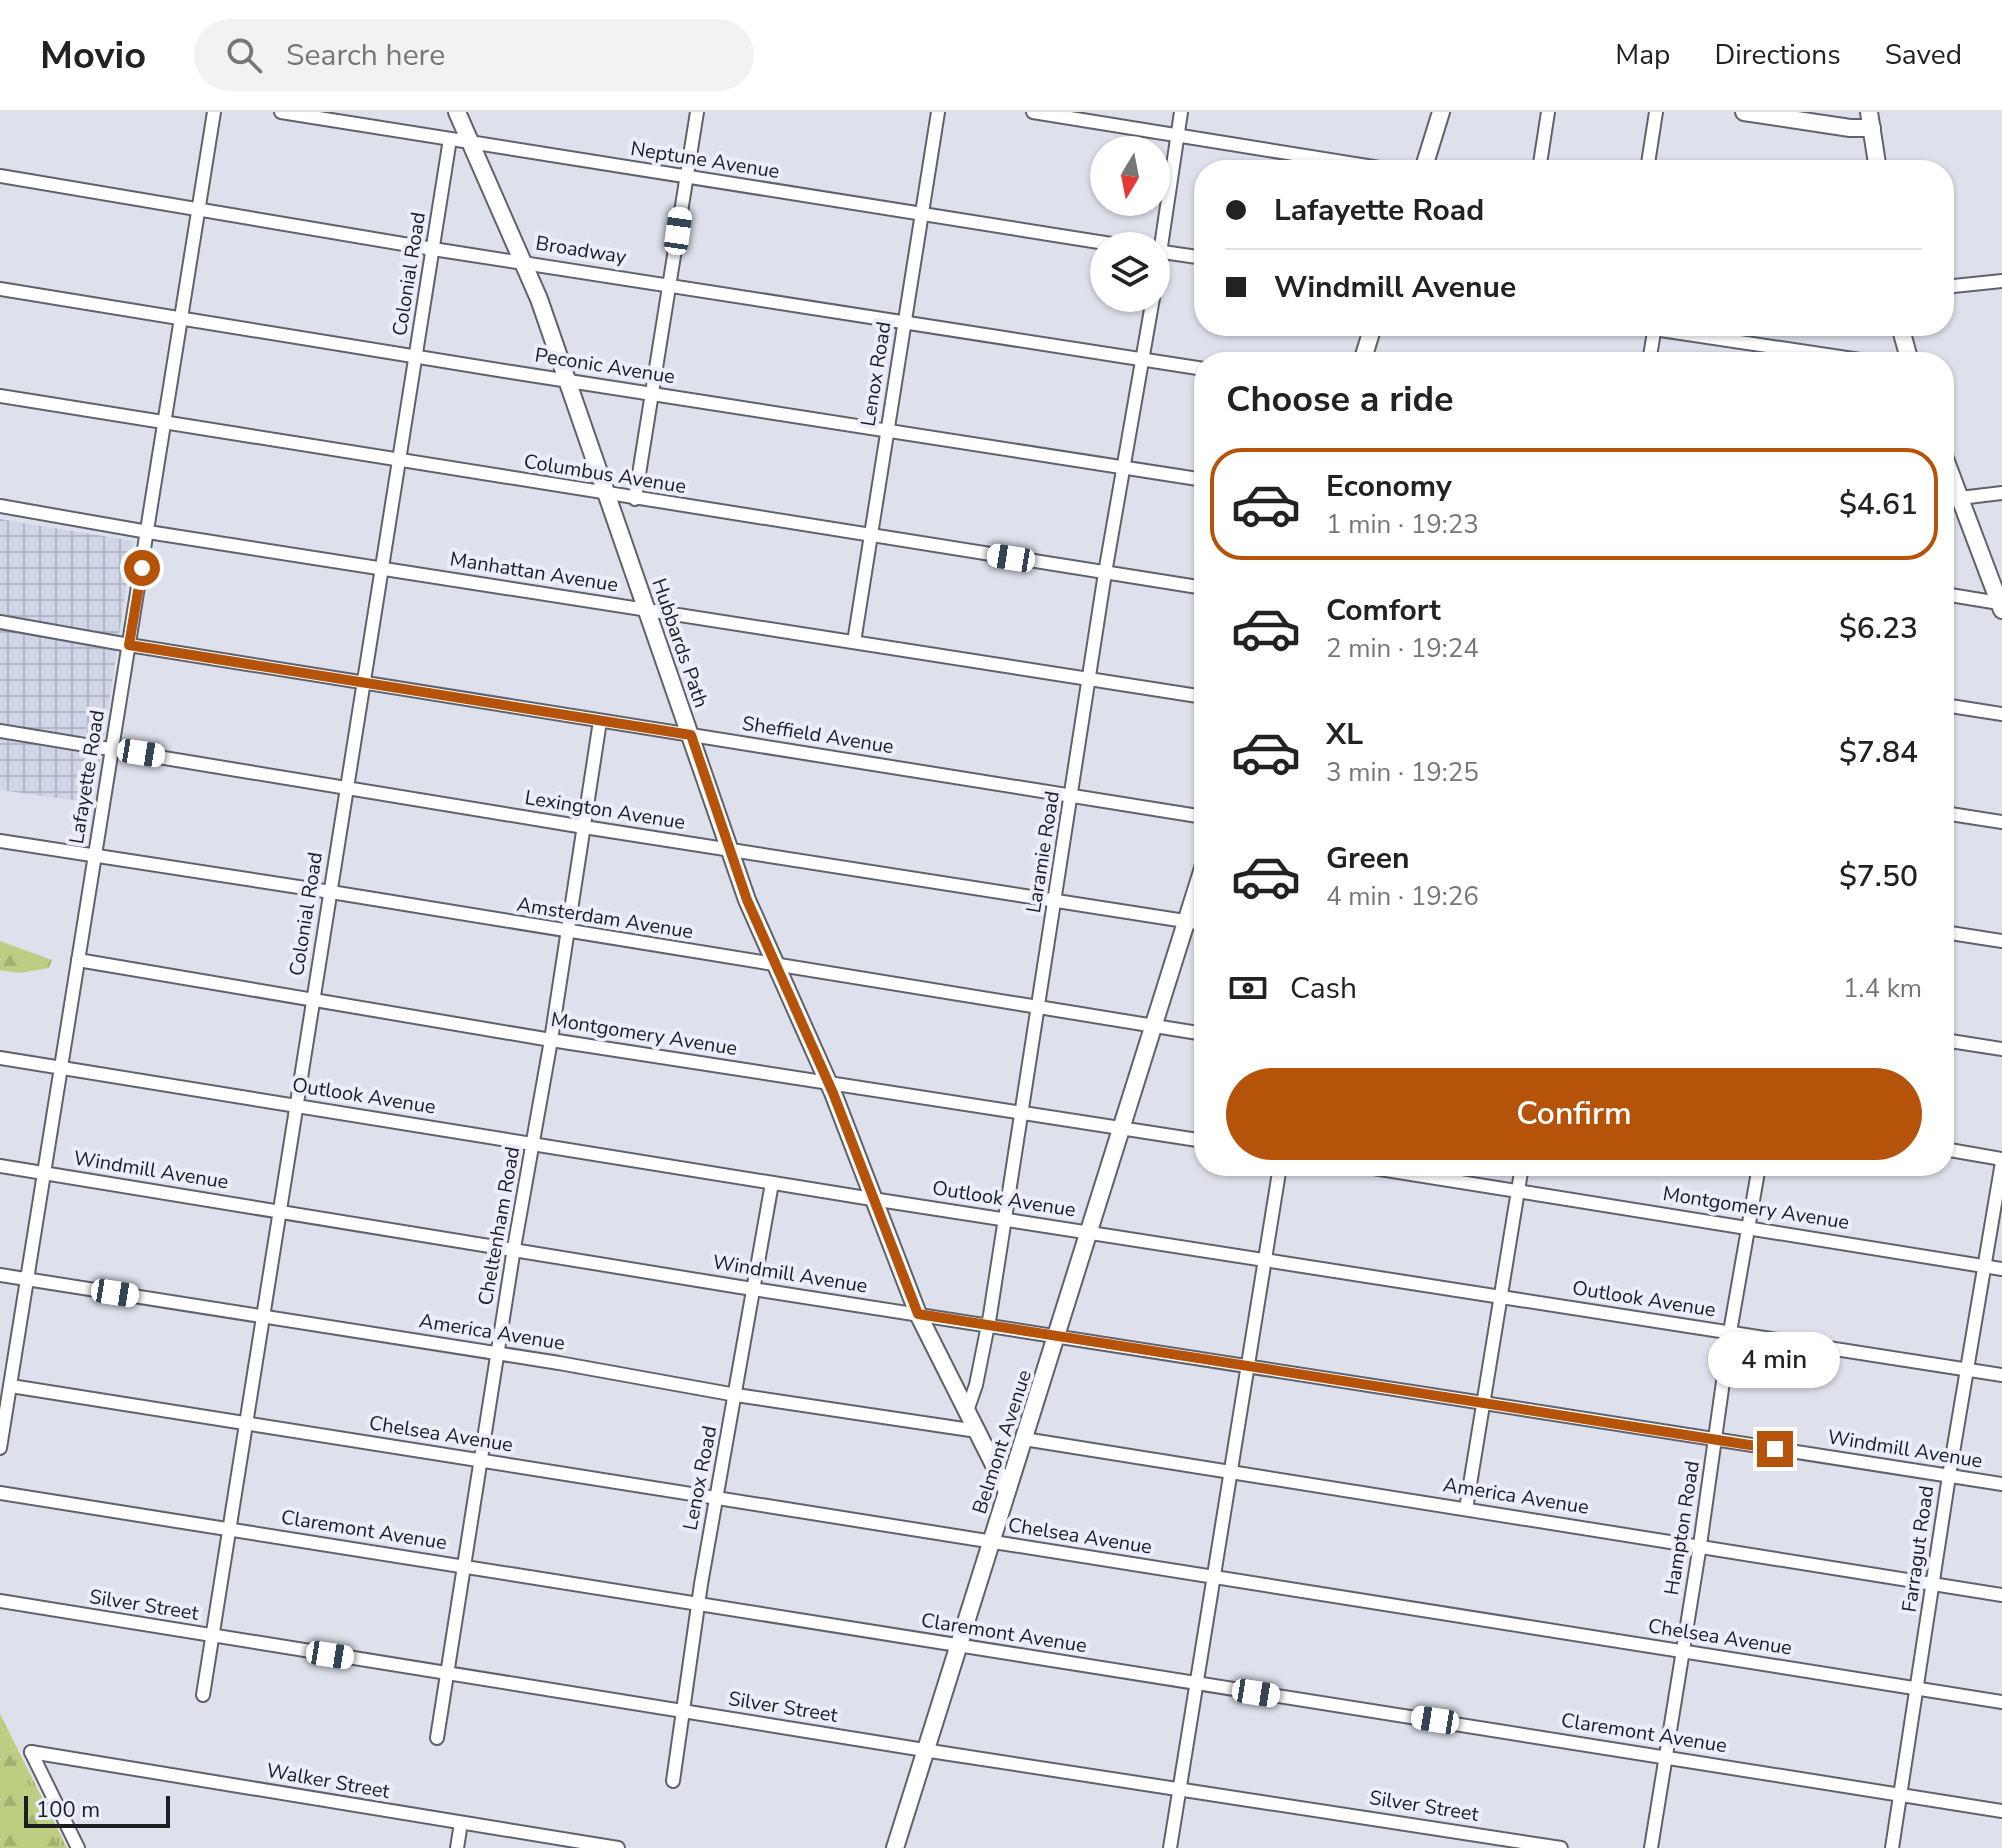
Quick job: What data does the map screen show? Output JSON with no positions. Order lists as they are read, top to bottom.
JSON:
{
  "streets": {
    "street": [
      "Neptune Avenue",
      "Broadway",
      "Colonial Road",
      "Peconic Avenue",
      "Lenox Road",
      "Columbus Avenue",
      "Manhattan Avenue",
      "Hubbards Path",
      "Sheffield Avenue",
      "Lafayette Road",
      "Lexington Avenue",
      "Laramie Road",
      "Amsterdam Avenue",
      "Montgomery Avenue",
      "Outlook Avenue",
      "Windmill Avenue",
      "Cheltenham Road",
      "America Avenue",
      "Chelsea Avenue",
      "Belmont Avenue",
      "Hampton Road",
      "Claremont Avenue",
      "Farragut Road",
      "Silver Street",
      "Walker Street"
    ]
  },
  "crossings": [
    ["Neptune Avenue", "Colonial Road"],
    ["Neptune Avenue", "Lenox Road"],
    ["Neptune Avenue", "Hubbards Path"],
    ["Broadway", "Colonial Road"],
    ["Broadway", "Lenox Road"],
    ["Broadway", "Hubbards Path"],
    ["Broadway", "Lafayette Road"],
    ["Broadway", "Laramie Road"],
    ["Colonial Road", "Peconic Avenue"],
    ["Colonial Road", "Columbus Avenue"],
    ["Colonial Road", "Manhattan Avenue"],
    ["Colonial Road", "Sheffield Avenue"],
    ["Colonial Road", "Lexington Avenue"],
    ["Colonial Road", "Amsterdam Avenue"],
    ["Colonial Road", "Montgomery Avenue"],
    ["Colonial Road", "Outlook Avenue"],
    ["Colonial Road", "Windmill Avenue"],
    ["Colonial Road", "America Avenue"],
    ["Colonial Road", "Chelsea Avenue"],
    ["Colonial Road", "Claremont Avenue"],
    ["Colonial Road", "Silver Street"],
    ["Peconic Avenue", "Lenox Road"],
    ["Peconic Avenue", "Hubbards Path"],
    ["Peconic Avenue", "Lafayette Road"],
    ["Peconic Avenue", "Laramie Road"],
    ["Lenox Road", "Columbus Avenue"],
    ["Lenox Road", "Manhattan Avenue"],
    ["Lenox Road", "Outlook Avenue"],
    ["Lenox Road", "Windmill Avenue"],
    ["Lenox Road", "America Avenue"],
    ["Lenox Road", "Chelsea Avenue"],
    ["Lenox Road", "Claremont Avenue"],
    ["Lenox Road", "Silver Street"],
    ["Columbus Avenue", "Hubbards Path"],
    ["Columbus Avenue", "Lafayette Road"],
    ["Columbus Avenue", "Laramie Road"],
    ["Manhattan Avenue", "Hubbards Path"],
    ["Manhattan Avenue", "Lafayette Road"],
    ["Manhattan Avenue", "Laramie Road"],
    ["Hubbards Path", "Sheffield Avenue"],
    ["Hubbards Path", "Lexington Avenue"],
    ["Hubbards Path", "Laramie Road"],
    ["Hubbards Path", "Amsterdam Avenue"],
    ["Hubbards Path", "Montgomery Avenue"],
    ["Hubbards Path", "Outlook Avenue"],
    ["Hubbards Path", "Windmill Avenue"],
    ["Hubbards Path", "America Avenue"],
    ["Hubbards Path", "Belmont Avenue"],
    ["Sheffield Avenue", "Lafayette Road"],
    ["Sheffield Avenue", "Laramie Road"],
    ["Sheffield Avenue", "Cheltenham Road"],
    ["Lafayette Road", "Lexington Avenue"],
    ["Lafayette Road", "Amsterdam Avenue"],
    ["Lafayette Road", "Montgomery Avenue"],
    ["Lafayette Road", "Outlook Avenue"],
    ["Lafayette Road", "Windmill Avenue"],
    ["Lafayette Road", "America Avenue"],
    ["Lafayette Road", "Chelsea Avenue"],
    ["Lexington Avenue", "Laramie Road"],
    ["Lexington Avenue", "Cheltenham Road"],
    ["Lexington Avenue", "Belmont Avenue"],
    ["Laramie Road", "Amsterdam Avenue"],
    ["Laramie Road", "Montgomery Avenue"],
    ["Laramie Road", "Outlook Avenue"],
    ["Laramie Road", "Windmill Avenue"],
    ["Amsterdam Avenue", "Cheltenham Road"],
    ["Amsterdam Avenue", "Belmont Avenue"],
    ["Montgomery Avenue", "Cheltenham Road"],
    ["Montgomery Avenue", "Belmont Avenue"],
    ["Montgomery Avenue", "Hampton Road"],
    ["Montgomery Avenue", "Farragut Road"],
    ["Outlook Avenue", "Cheltenham Road"],
    ["Outlook Avenue", "Belmont Avenue"],
    ["Outlook Avenue", "Hampton Road"],
    ["Outlook Avenue", "Farragut Road"],
    ["Windmill Avenue", "Cheltenham Road"],
    ["Windmill Avenue", "Belmont Avenue"],
    ["Windmill Avenue", "Hampton Road"],
    ["Windmill Avenue", "Farragut Road"],
    ["Cheltenham Road", "America Avenue"],
    ["Cheltenham Road", "Chelsea Avenue"],
    ["Cheltenham Road", "Claremont Avenue"],
    ["Cheltenham Road", "Silver Street"],
    ["America Avenue", "Belmont Avenue"],
    ["America Avenue", "Hampton Road"],
    ["America Avenue", "Farragut Road"],
    ["Chelsea Avenue", "Belmont Avenue"],
    ["Chelsea Avenue", "Hampton Road"],
    ["Chelsea Avenue", "Farragut Road"],
    ["Belmont Avenue", "Claremont Avenue"],
    ["Belmont Avenue", "Silver Street"],
    ["Hampton Road", "Claremont Avenue"],
    ["Claremont Avenue", "Farragut Road"]
  ],
  "scale_bar": "100 m",
  "north": "bottom",
  "page": {
    "header": "Movio",
    "search": "Search here",
    "nav": ["Map", "Directions", "Saved"],
    "banner": ["Lafayette Road", "Windmill Avenue"],
    "heading": "Choose a ride",
    "list": [
      {
        "name": "Economy",
        "note": "1 min · 19:23",
        "value": "$4.61"
      },
      {
        "name": "Comfort",
        "note": "2 min · 19:24",
        "value": "$6.23"
      },
      {
        "name": "XL",
        "note": "3 min · 19:25",
        "value": "$7.84"
      },
      {
        "name": "Green",
        "note": "4 min · 19:26",
        "value": "$7.50"
      }
    ],
    "pay": ["Cash", "1.4 km"],
    "buttons": "Confirm",
    "bubble": "4 min",
    "scale": "100 m"
  }
}
